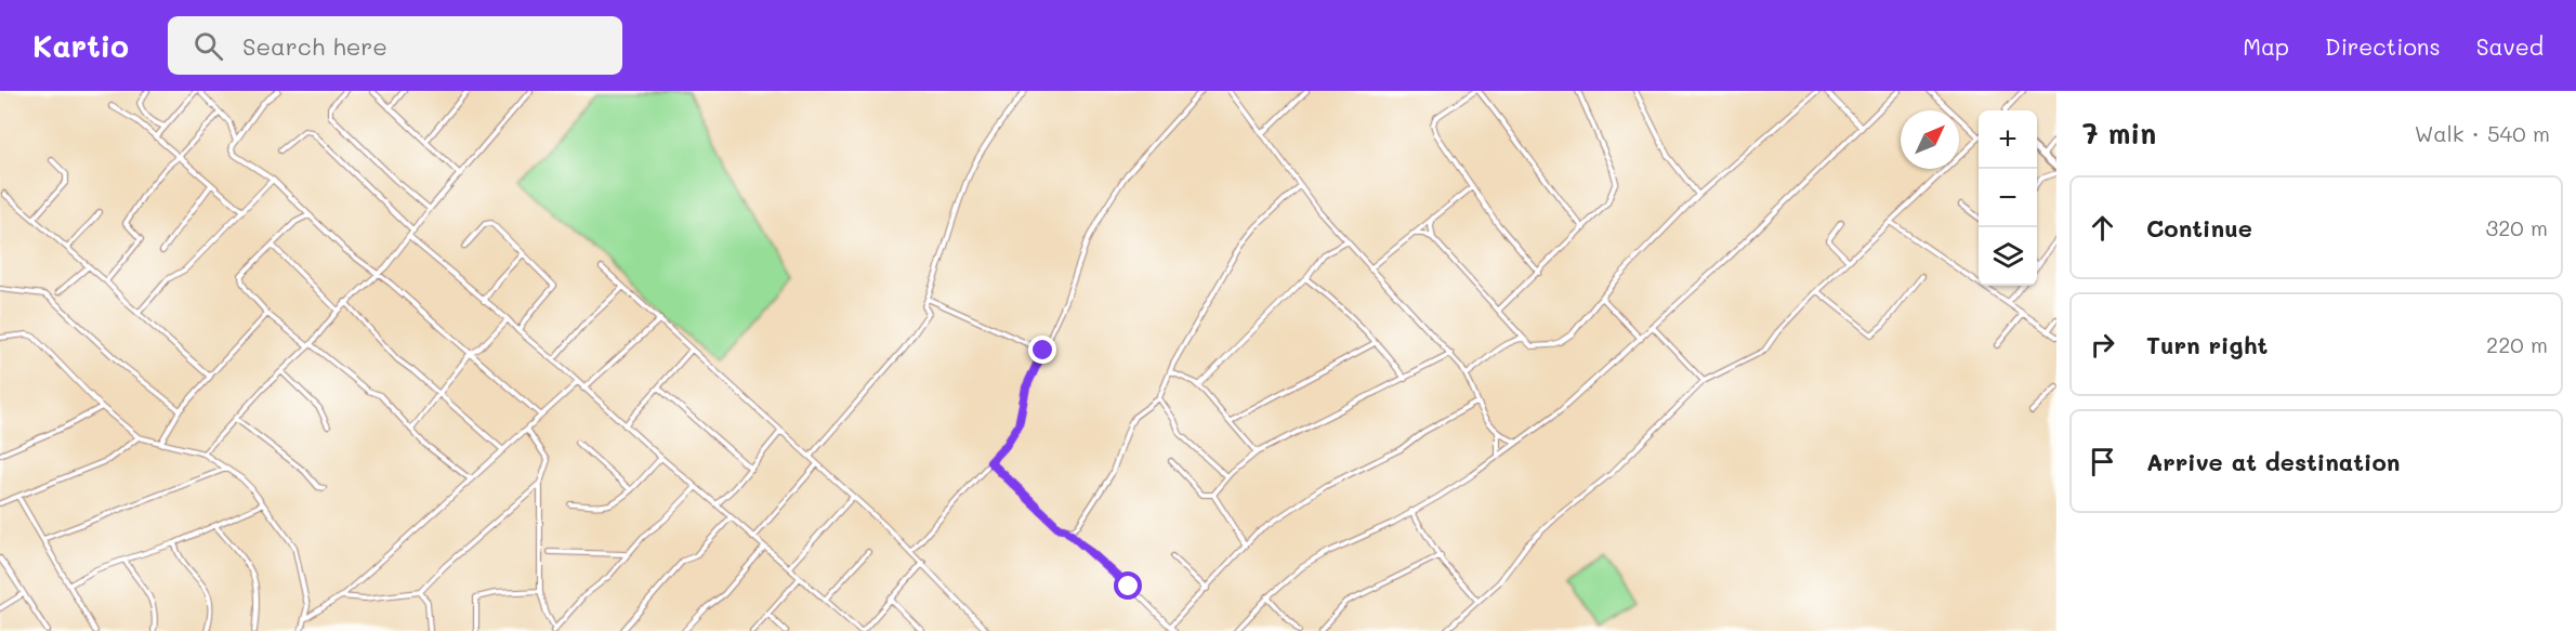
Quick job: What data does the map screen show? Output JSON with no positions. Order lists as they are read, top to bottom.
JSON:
{
  "north": "top right",
  "page": {
    "header": "Kartio",
    "search": "Search here",
    "nav": ["Map", "Directions", "Saved"],
    "heading": ["7 min", "Walk · 540 m"],
    "map_buttons": ["+", "−"],
    "list": [
      ["Continue", "320 m"],
      ["Turn right", "220 m"],
      "Arrive at destination"
    ]
  }
}
